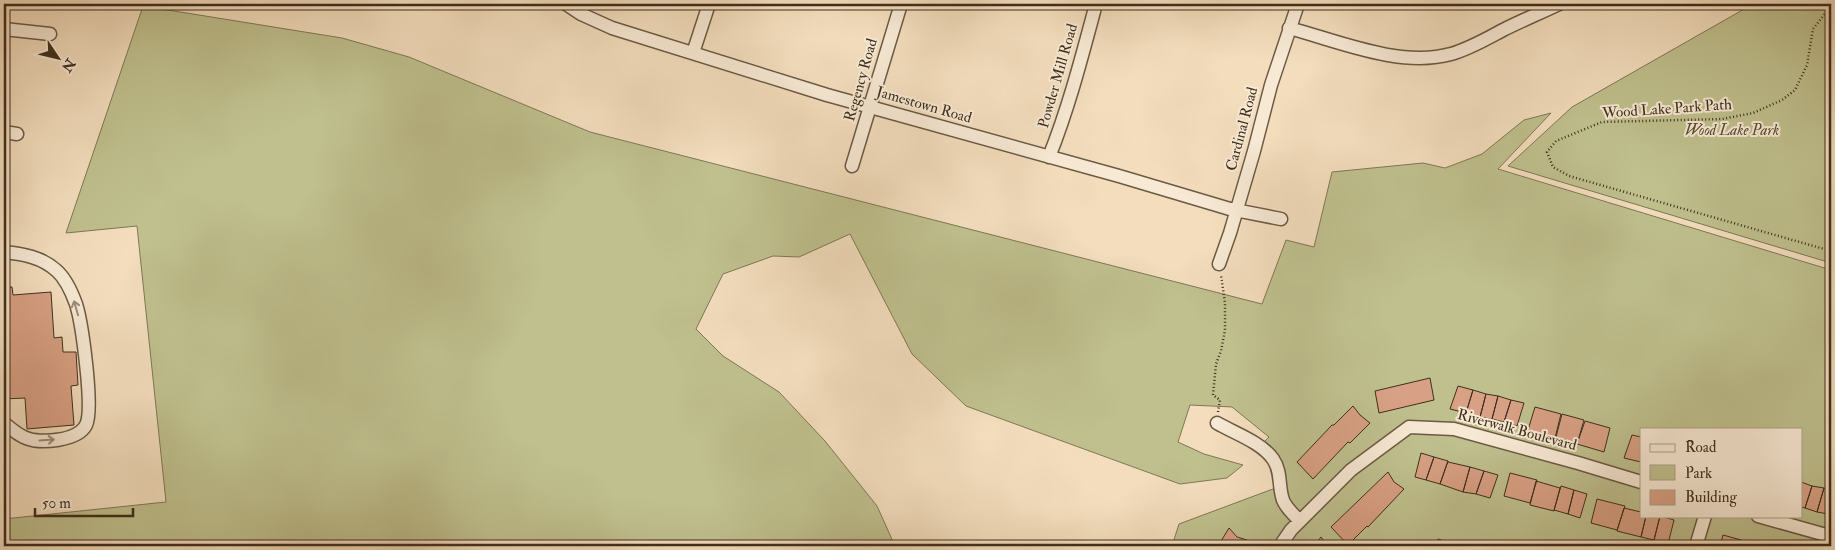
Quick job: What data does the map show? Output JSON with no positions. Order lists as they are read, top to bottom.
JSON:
{
  "streets": {
    "street": [
      "Powder Mill Road",
      "Regency Road",
      "Jamestown Road",
      "Cardinal Road",
      "Riverwalk Boulevard"
    ],
    "path": ["Wood Lake Park Path"]
  },
  "crossings": [
    ["Powder Mill Road", "Jamestown Road"],
    ["Regency Road", "Jamestown Road"],
    ["Jamestown Road", "Cardinal Road"]
  ],
  "parks": ["Wood Lake Park"],
  "legend": ["Road", "Park", "Building"],
  "scale_bar": "50 m",
  "north": "bottom right"
}
